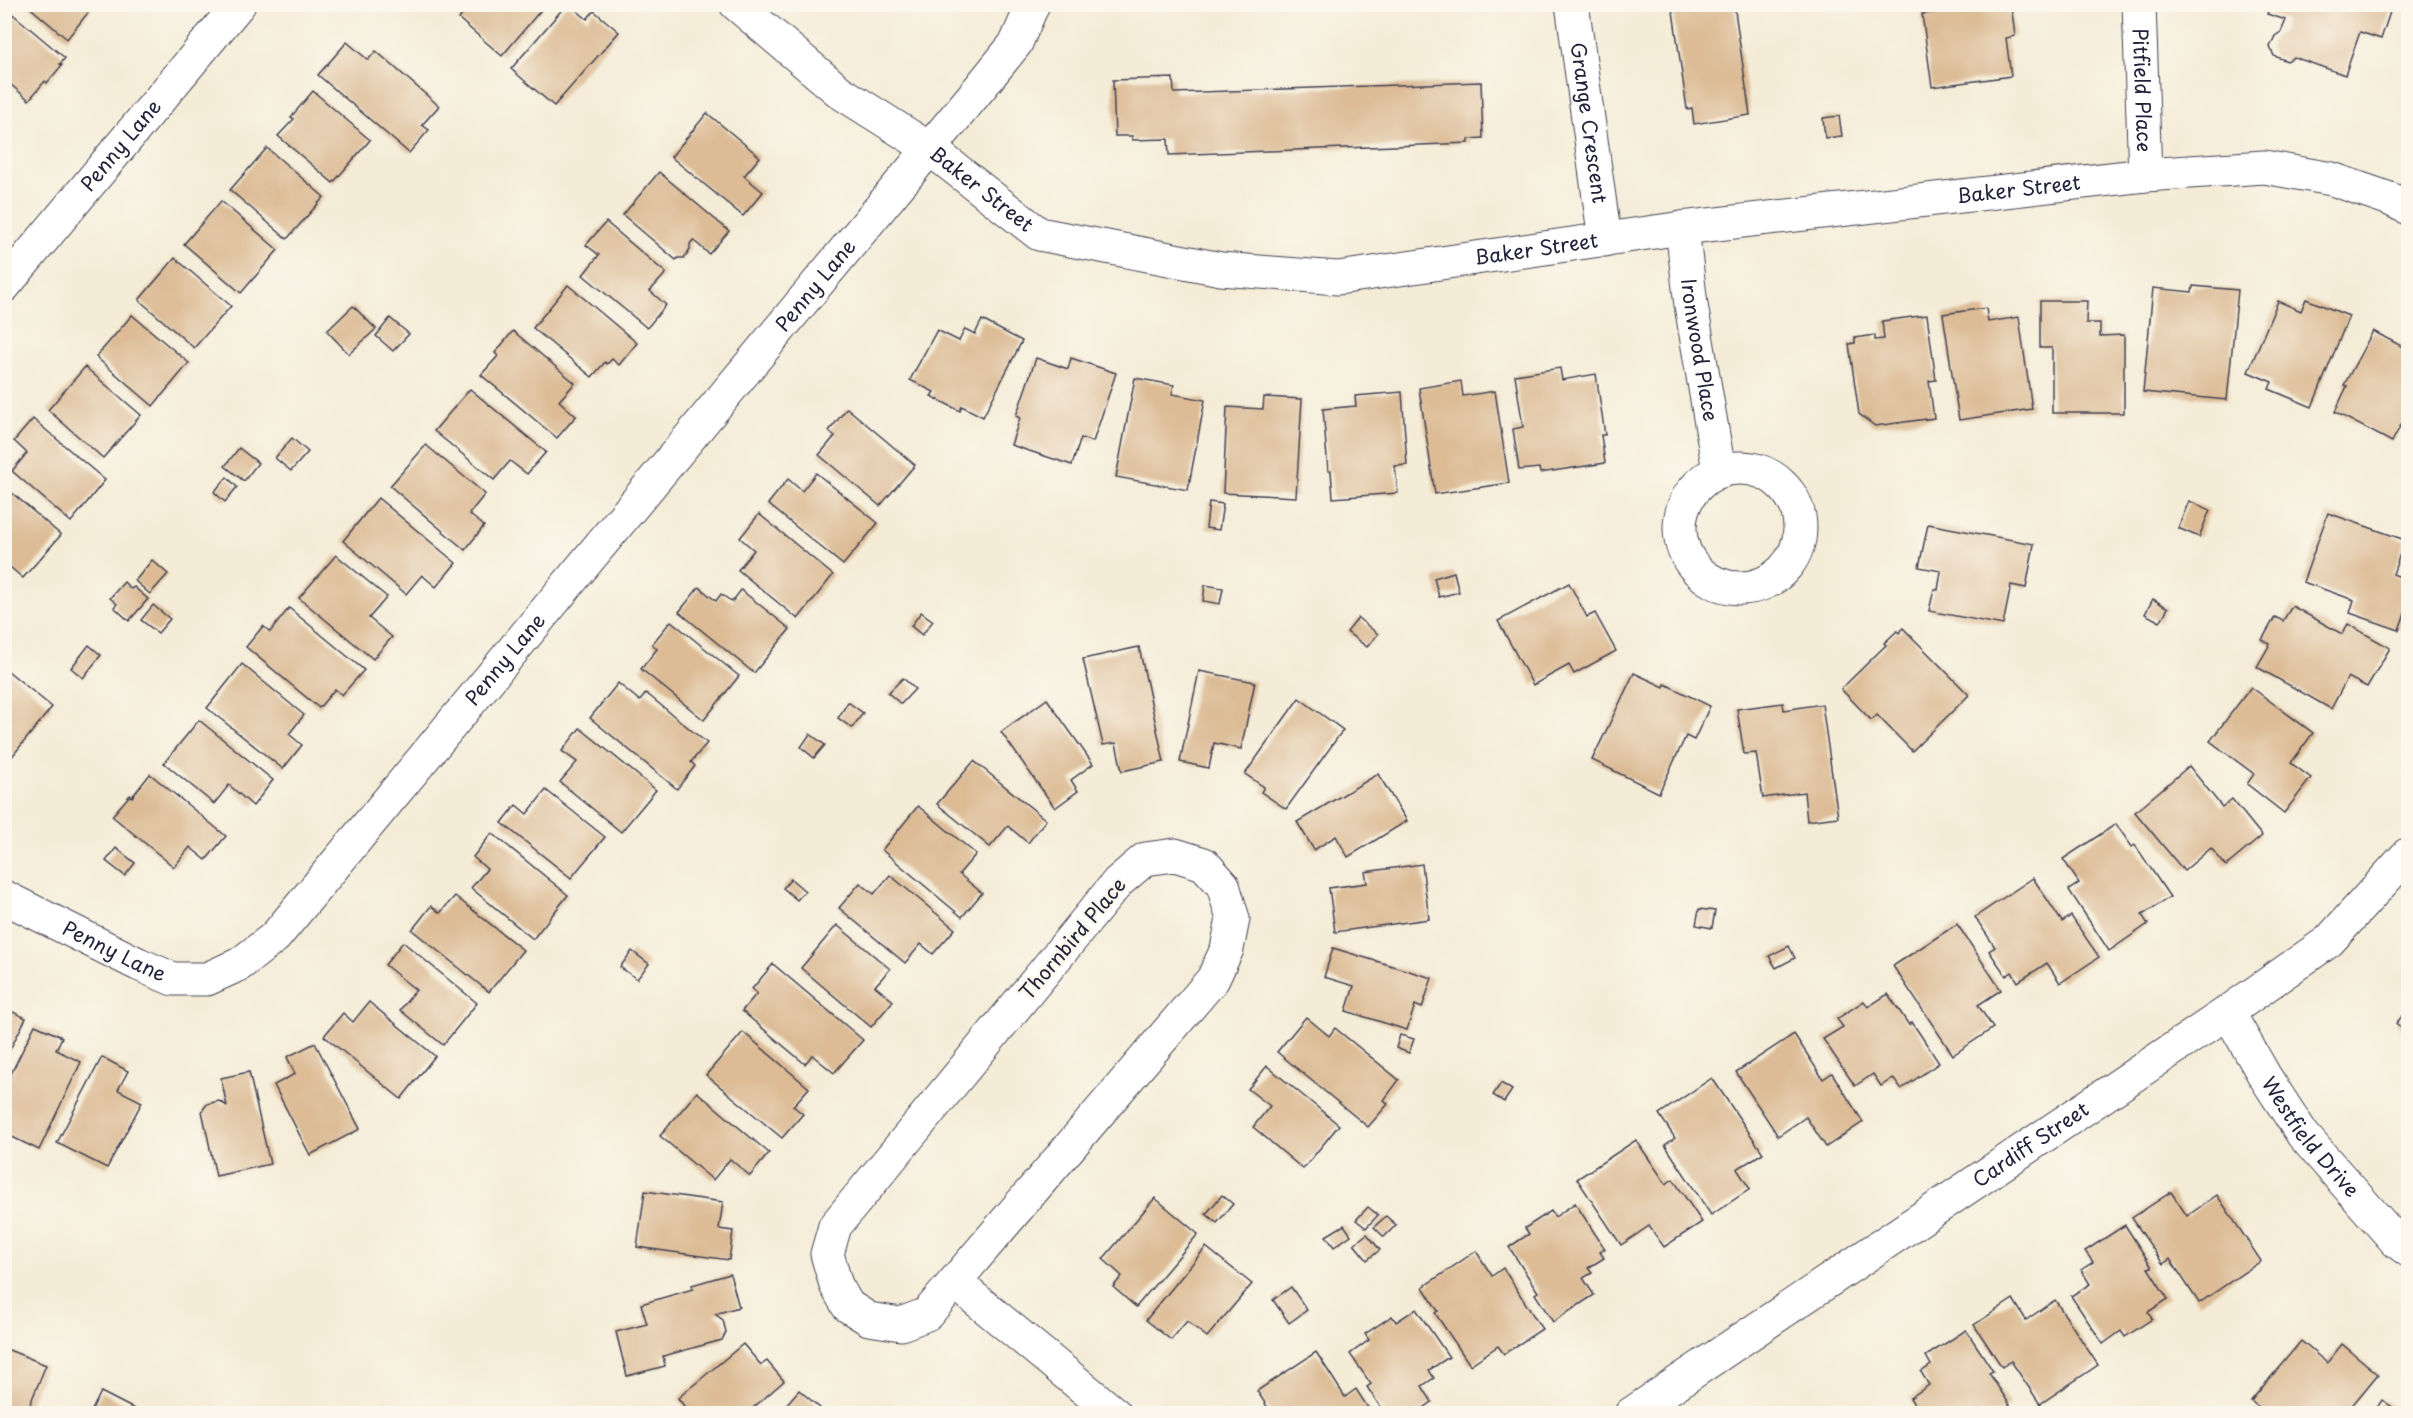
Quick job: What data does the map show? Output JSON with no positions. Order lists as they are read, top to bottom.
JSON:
{
  "streets": {
    "street": [
      "Pitfield Place",
      "Grange Crescent",
      "Penny Lane",
      "Baker Street",
      "Ironwood Place",
      "Thornbird Place",
      "Westfield Drive",
      "Cardiff Street"
    ]
  },
  "crossings": [
    ["Pitfield Place", "Baker Street"],
    ["Grange Crescent", "Baker Street"],
    ["Penny Lane", "Baker Street"],
    ["Baker Street", "Ironwood Place"],
    ["Westfield Drive", "Cardiff Street"]
  ]
}
